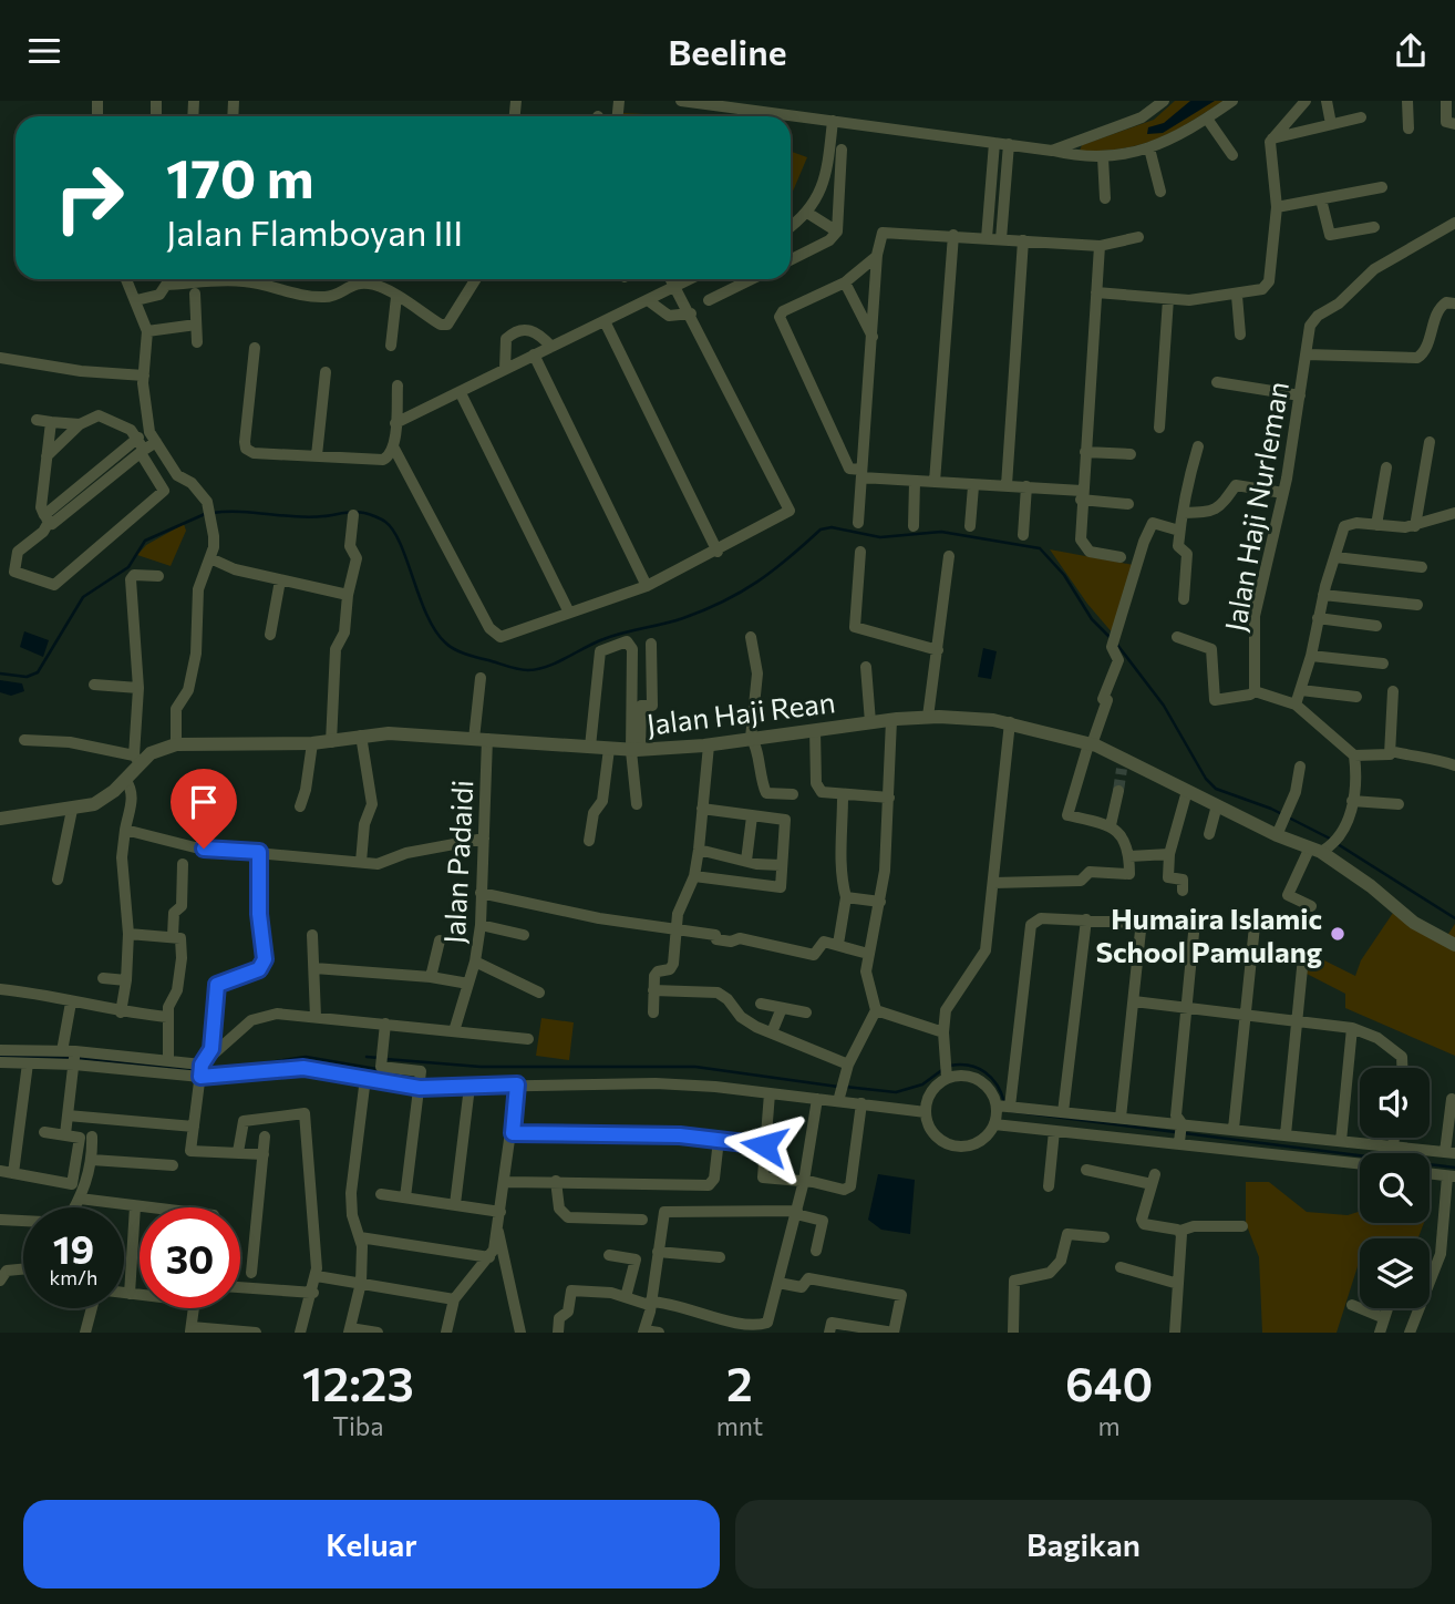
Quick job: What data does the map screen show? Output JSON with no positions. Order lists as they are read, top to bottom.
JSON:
{
  "streets": {
    "street": ["Jalan Haji Nurleman", "Jalan Haji Rean", "Jalan Padaidi"]
  },
  "crossings": [
    ["Jalan Haji Rean", "Jalan Padaidi"]
  ],
  "places": ["Humaira Islamic School Pamulang"],
  "page": {
    "header": "Beeline",
    "turn": ["170 m", "Jalan Flamboyan III"],
    "speed": "19 km/h",
    "limit": "30",
    "eta": [
      "12:23",
      "Tiba",
      "2",
      "mnt",
      "640",
      "m"
    ],
    "buttons": ["Keluar", "Bagikan"]
  }
}
